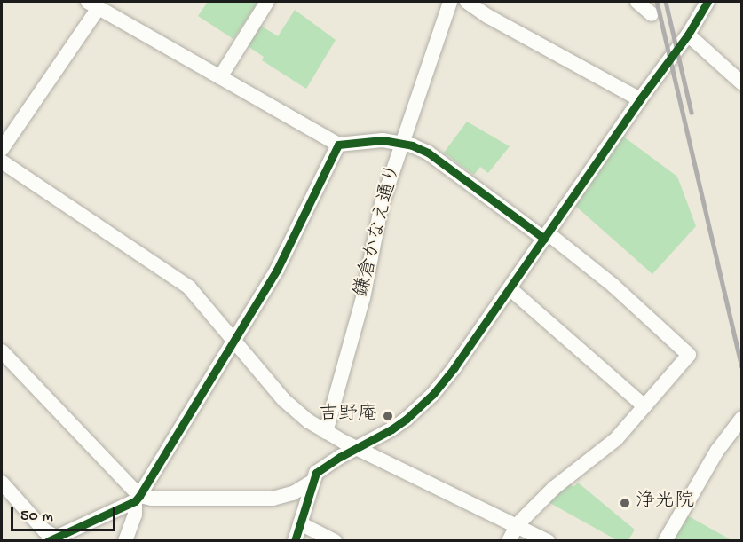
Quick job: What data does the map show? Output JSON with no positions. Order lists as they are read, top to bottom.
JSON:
{
  "streets": {
    "street": ["鎌倉かなえ通り"]
  },
  "places": ["吉野庵", "浄光院"],
  "scale_bar": "50 m"
}
